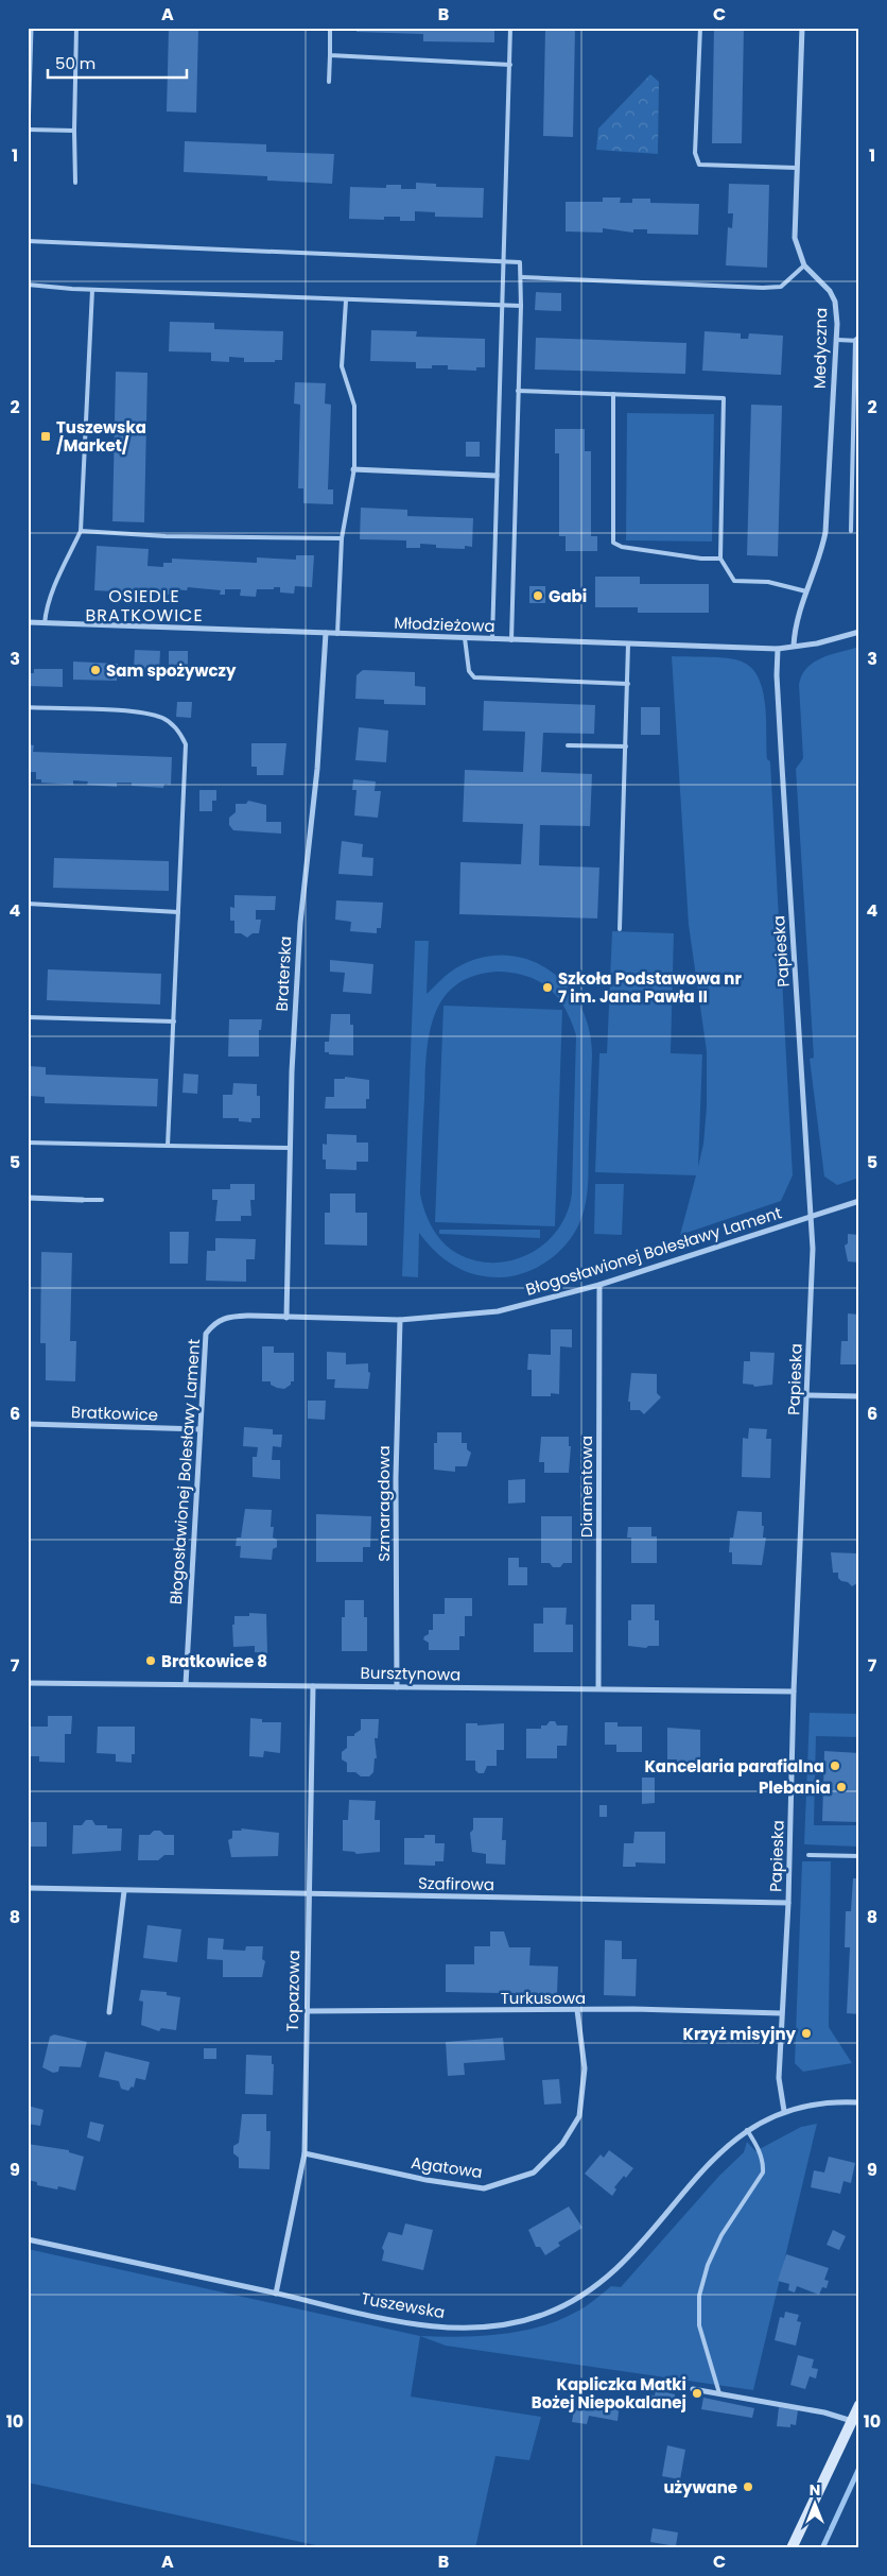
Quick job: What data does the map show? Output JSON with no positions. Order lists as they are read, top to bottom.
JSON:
{
  "streets": {
    "street": [
      "Medyczna",
      "Młodzieżowa",
      "Papieska",
      "Braterska",
      "Błogosławionej Bolesławy Lament",
      "Bratkowice",
      "Diamentowa",
      "Szmaragdowa",
      "Bursztynowa",
      "Szafirowa",
      "Topazowa",
      "Turkusowa",
      "Agatowa",
      "Tuszewska"
    ]
  },
  "crossings": [
    ["Medyczna", "Młodzieżowa"],
    ["Młodzieżowa", "Papieska"],
    ["Młodzieżowa", "Braterska"],
    ["Papieska", "Błogosławionej Bolesławy Lament"],
    ["Papieska", "Bursztynowa"],
    ["Papieska", "Szafirowa"],
    ["Papieska", "Turkusowa"],
    ["Papieska", "Tuszewska"],
    ["Braterska", "Błogosławionej Bolesławy Lament"],
    ["Błogosławionej Bolesławy Lament", "Bratkowice"],
    ["Błogosławionej Bolesławy Lament", "Diamentowa"],
    ["Błogosławionej Bolesławy Lament", "Szmaragdowa"],
    ["Błogosławionej Bolesławy Lament", "Bursztynowa"],
    ["Diamentowa", "Bursztynowa"],
    ["Szmaragdowa", "Bursztynowa"],
    ["Bursztynowa", "Topazowa"],
    ["Szafirowa", "Topazowa"],
    ["Topazowa", "Turkusowa"],
    ["Topazowa", "Agatowa"],
    ["Topazowa", "Tuszewska"],
    ["Turkusowa", "Agatowa"]
  ],
  "districts": ["OSIEDLE BRATKOWICE"],
  "places": {
    "transit": ["Tuszewska /Market/"],
    "other": [
      "Gabi",
      "Sam spożywczy",
      "Szkoła Podstawowa nr 7 im. Jana Pawła II",
      "Bratkowice 8",
      "Kancelaria parafialna",
      "Plebania",
      "Krzyż misyjny",
      "Kapliczka Matki Bożej Niepokalanej",
      "używane"
    ]
  },
  "scale_bar": "50 m",
  "north": "top",
  "grid": {
    "columns": ["A", "B", "C"],
    "rows": [
      "1",
      "2",
      "3",
      "4",
      "5",
      "6",
      "7",
      "8",
      "9",
      "10"
    ]
  }
}
